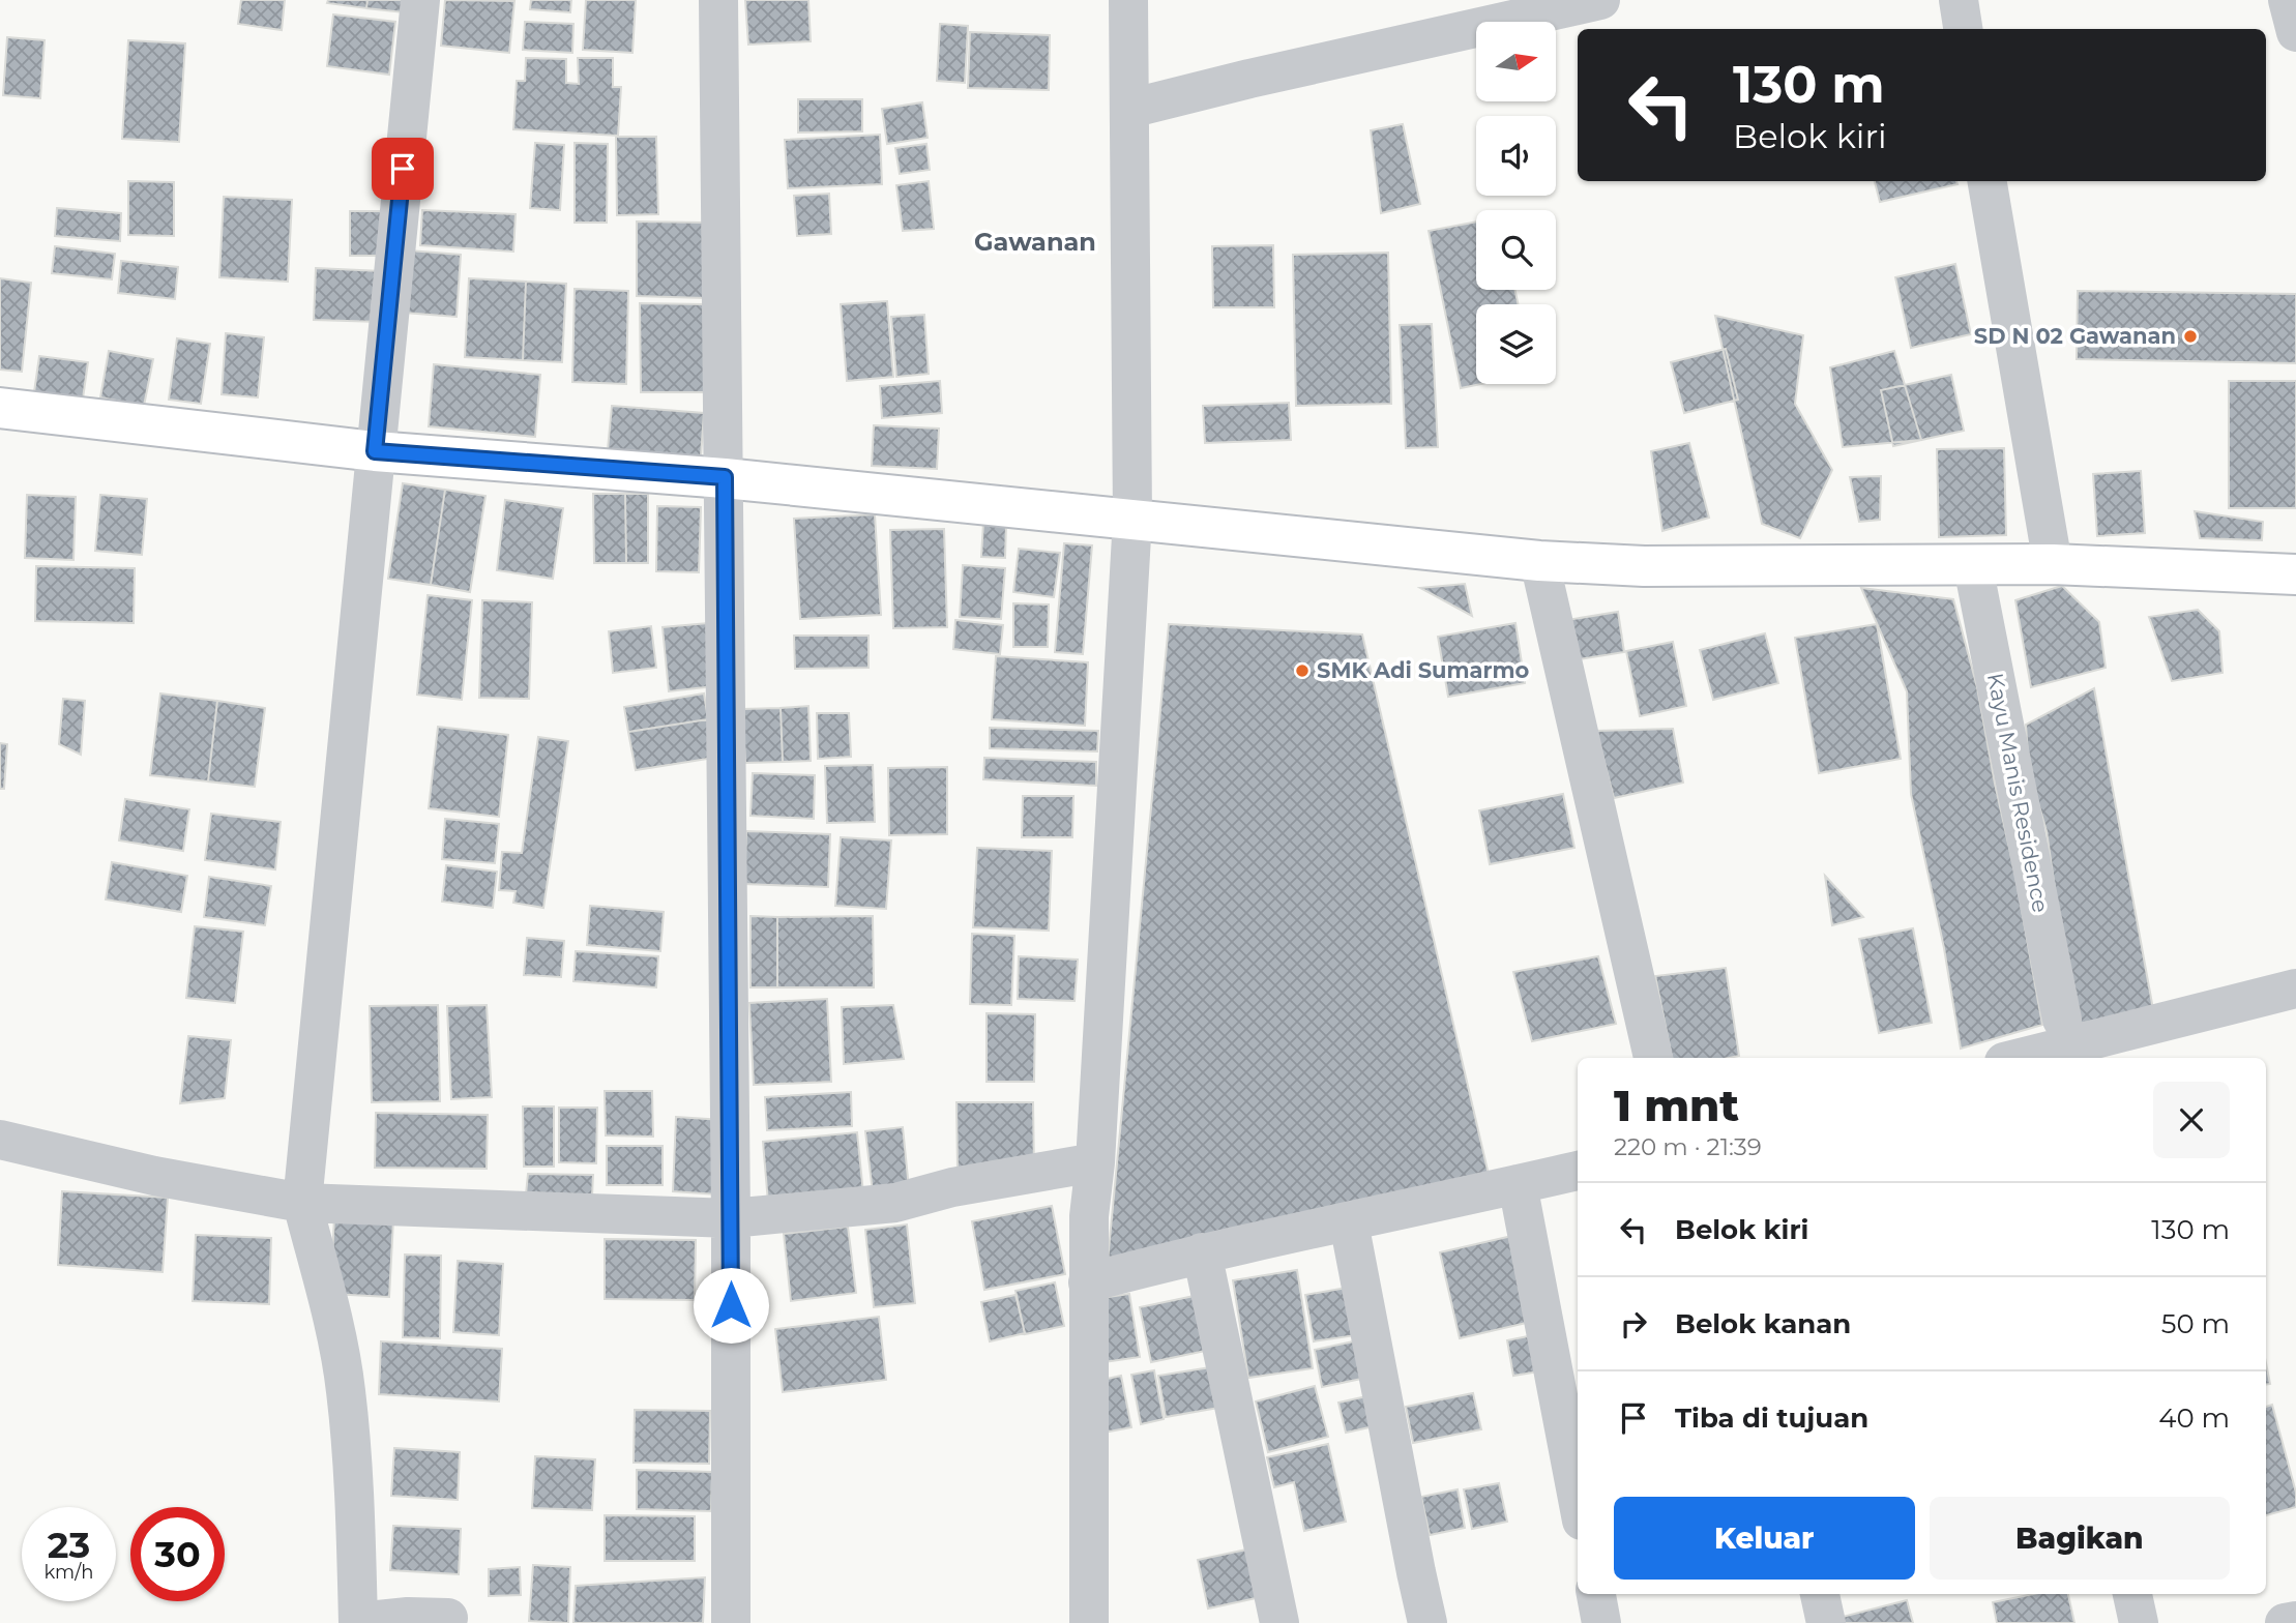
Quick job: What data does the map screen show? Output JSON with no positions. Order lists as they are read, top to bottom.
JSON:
{
  "streets": {
    "street": ["Kayu Manis Residence"]
  },
  "districts": ["Gawanan"],
  "places": ["SD N 02 Gawanan", "SMK Adi Sumarmo"],
  "north": "right",
  "page": {
    "turn": ["130 m", "Belok kiri"],
    "heading": ["1 mnt", "220 m · 21:39"],
    "list": [
      {
        "name": "Belok kiri",
        "value": "130 m"
      },
      {
        "name": "Belok kanan",
        "value": "50 m"
      },
      {
        "name": "Tiba di tujuan",
        "value": "40 m"
      }
    ],
    "buttons": ["Keluar", "Bagikan"],
    "speed": "23 km/h",
    "limit": "30"
  }
}
